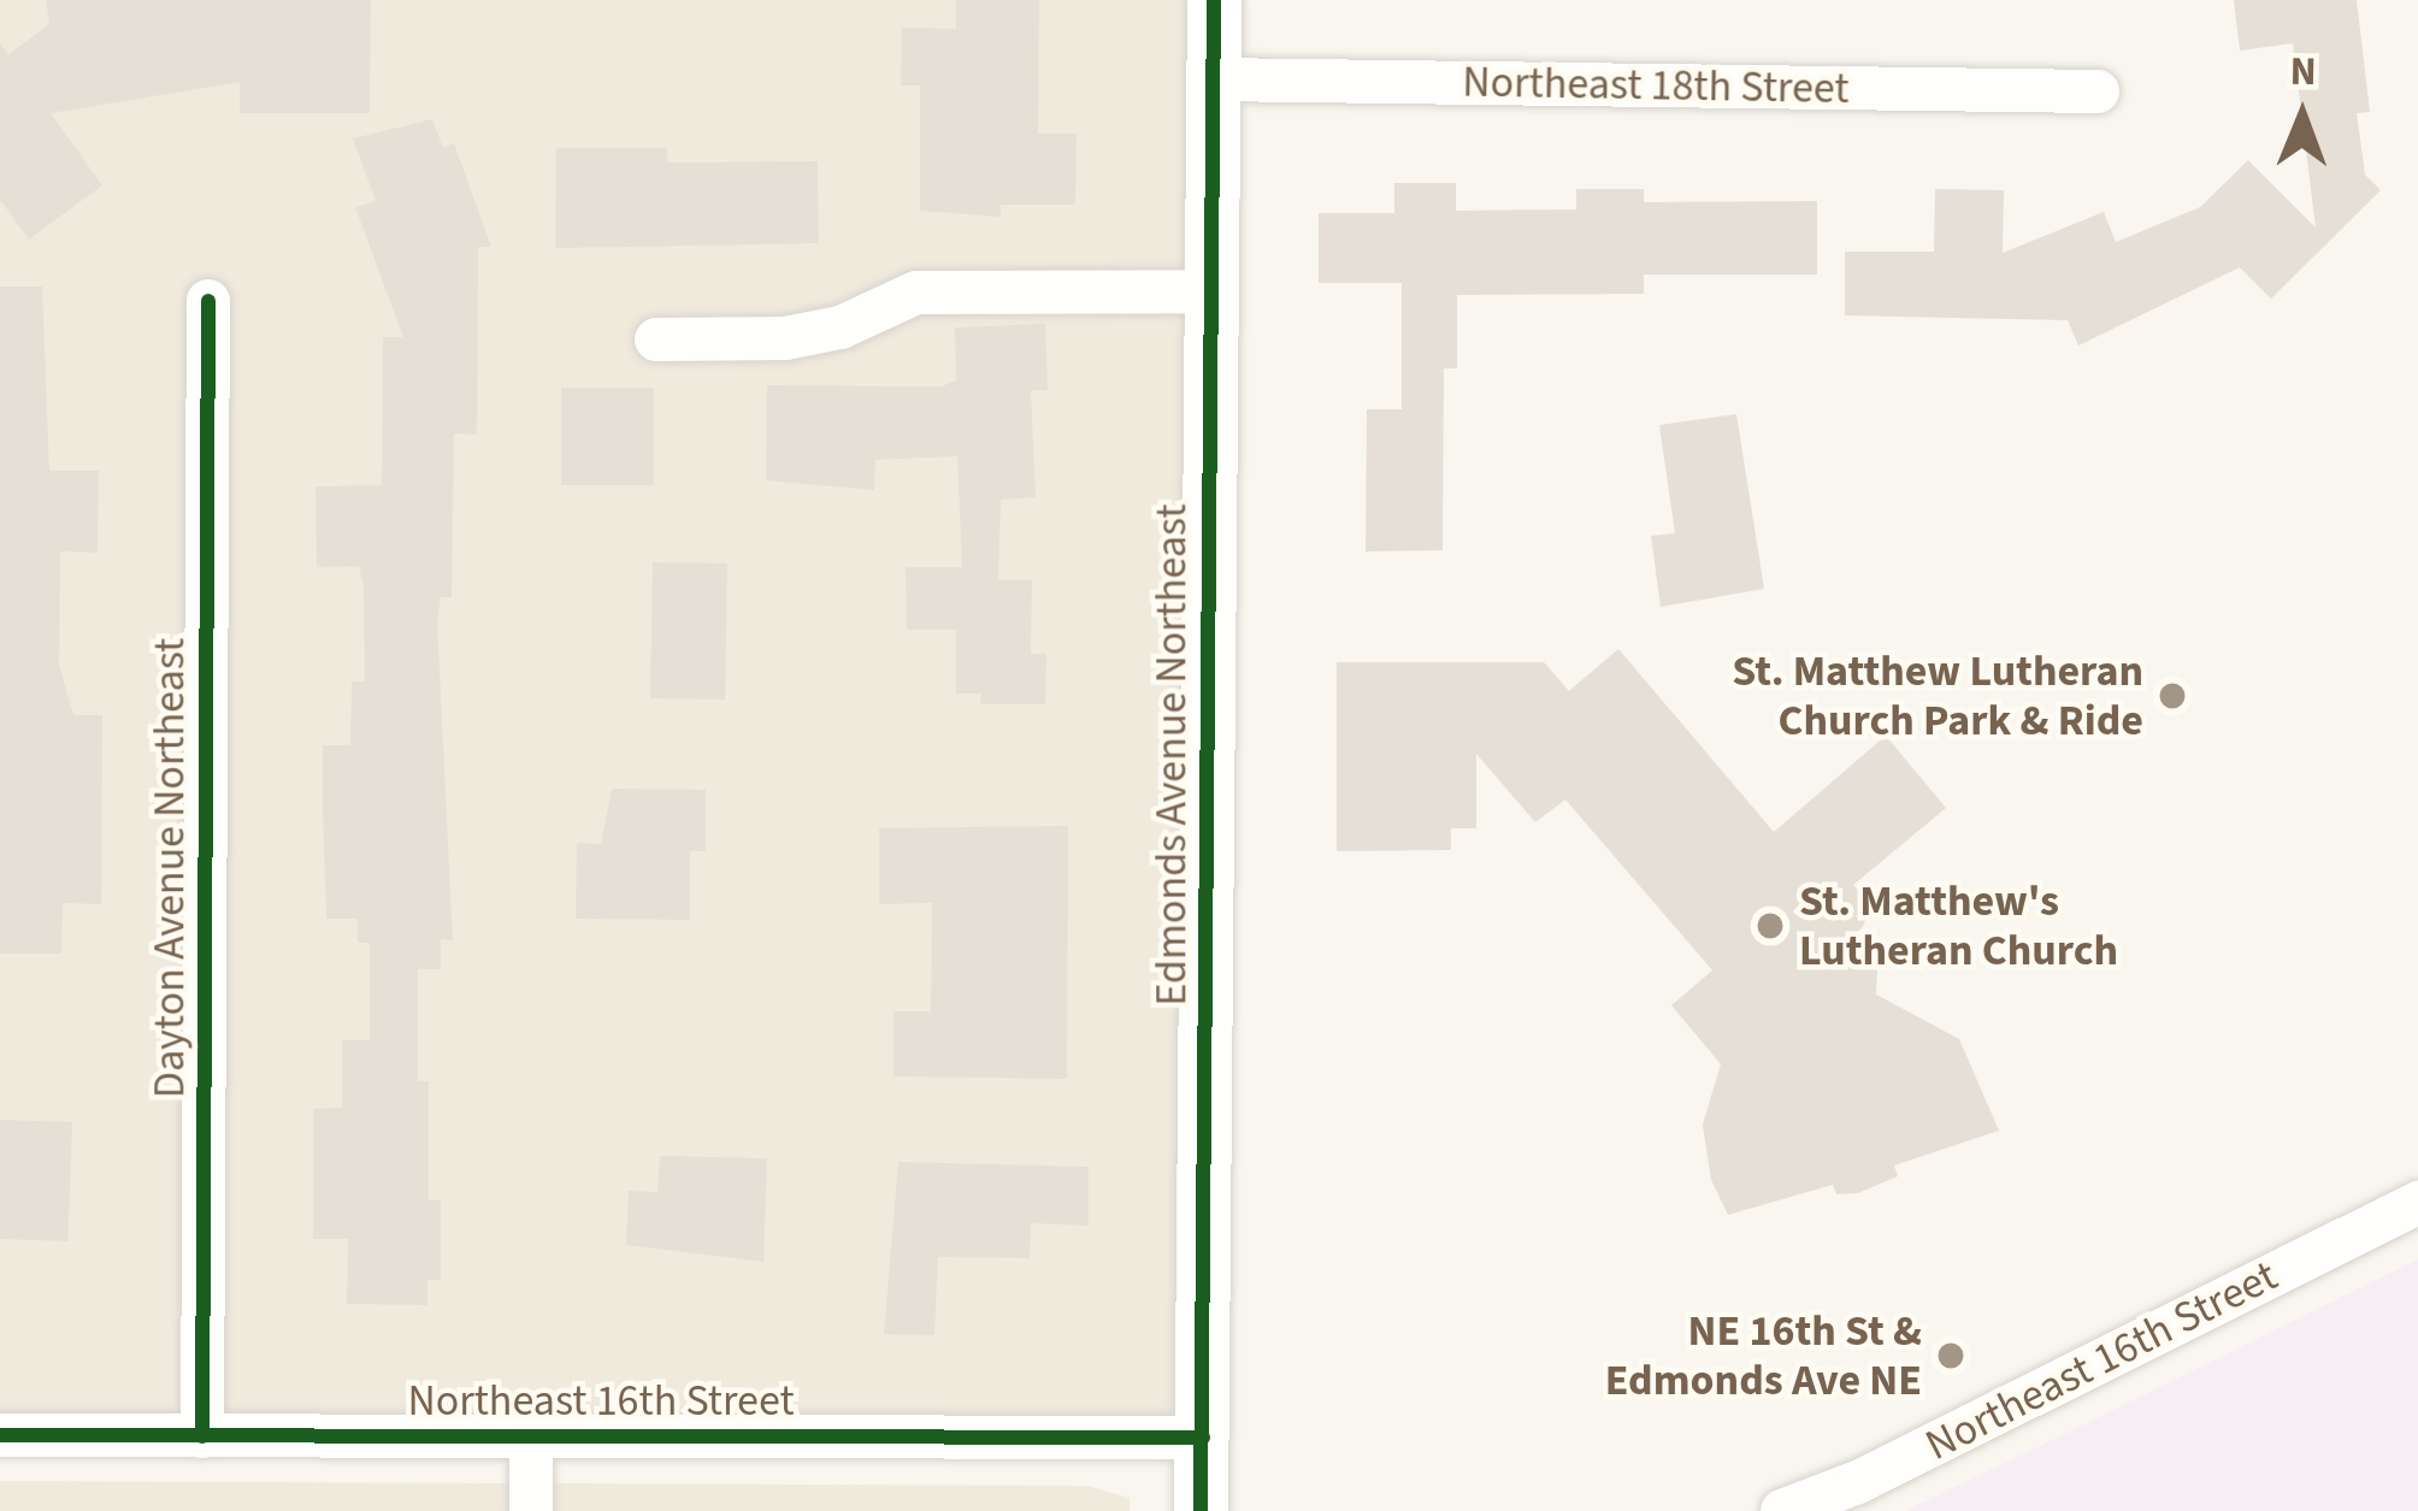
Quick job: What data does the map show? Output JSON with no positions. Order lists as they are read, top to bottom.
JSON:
{
  "streets": {
    "street": [
      "Northeast 18th Street",
      "Edmonds Avenue Northeast",
      "Dayton Avenue Northeast",
      "Northeast 16th Street"
    ]
  },
  "crossings": [
    ["Northeast 18th Street", "Edmonds Avenue Northeast"],
    ["Edmonds Avenue Northeast", "Northeast 16th Street"],
    ["Dayton Avenue Northeast", "Northeast 16th Street"]
  ],
  "places": ["St. Matthew Lutheran Church Park & Ride", "St. Matthew's Lutheran Church", "NE 16th St & Edmonds Ave NE"],
  "north": "top"
}
